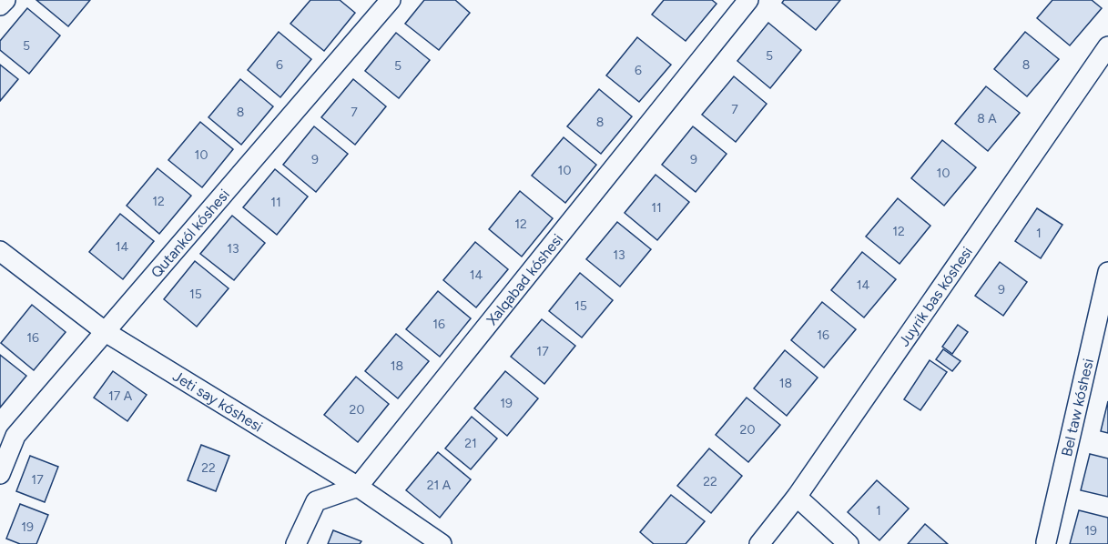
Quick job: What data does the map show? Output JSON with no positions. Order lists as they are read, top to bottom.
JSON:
{
  "streets": {
    "street": [
      "Qutankól kóshesi",
      "Xalqabad kóshesi",
      "Juyrik bas kóshesi",
      "Jeti say kóshesi",
      "Bel taw kóshesi"
    ]
  },
  "crossings": [
    ["Qutankól kóshesi", "Jeti say kóshesi"],
    ["Xalqabad kóshesi", "Jeti say kóshesi"]
  ],
  "house_numbers": [
    "5",
    "5",
    "6",
    "8",
    "5",
    "6",
    "7",
    "8",
    "7",
    "8 А",
    "8",
    "10",
    "9",
    "9",
    "10",
    "10",
    "12",
    "11",
    "11",
    "12",
    "12",
    "1",
    "14",
    "13",
    "13",
    "14",
    "14",
    "9",
    "15",
    "15",
    "16",
    "16",
    "16",
    "17",
    "18",
    "18",
    "17 А",
    "19",
    "20",
    "20",
    "21",
    "22",
    "17",
    "22",
    "21 А",
    "1",
    "19",
    "19"
  ]
}
